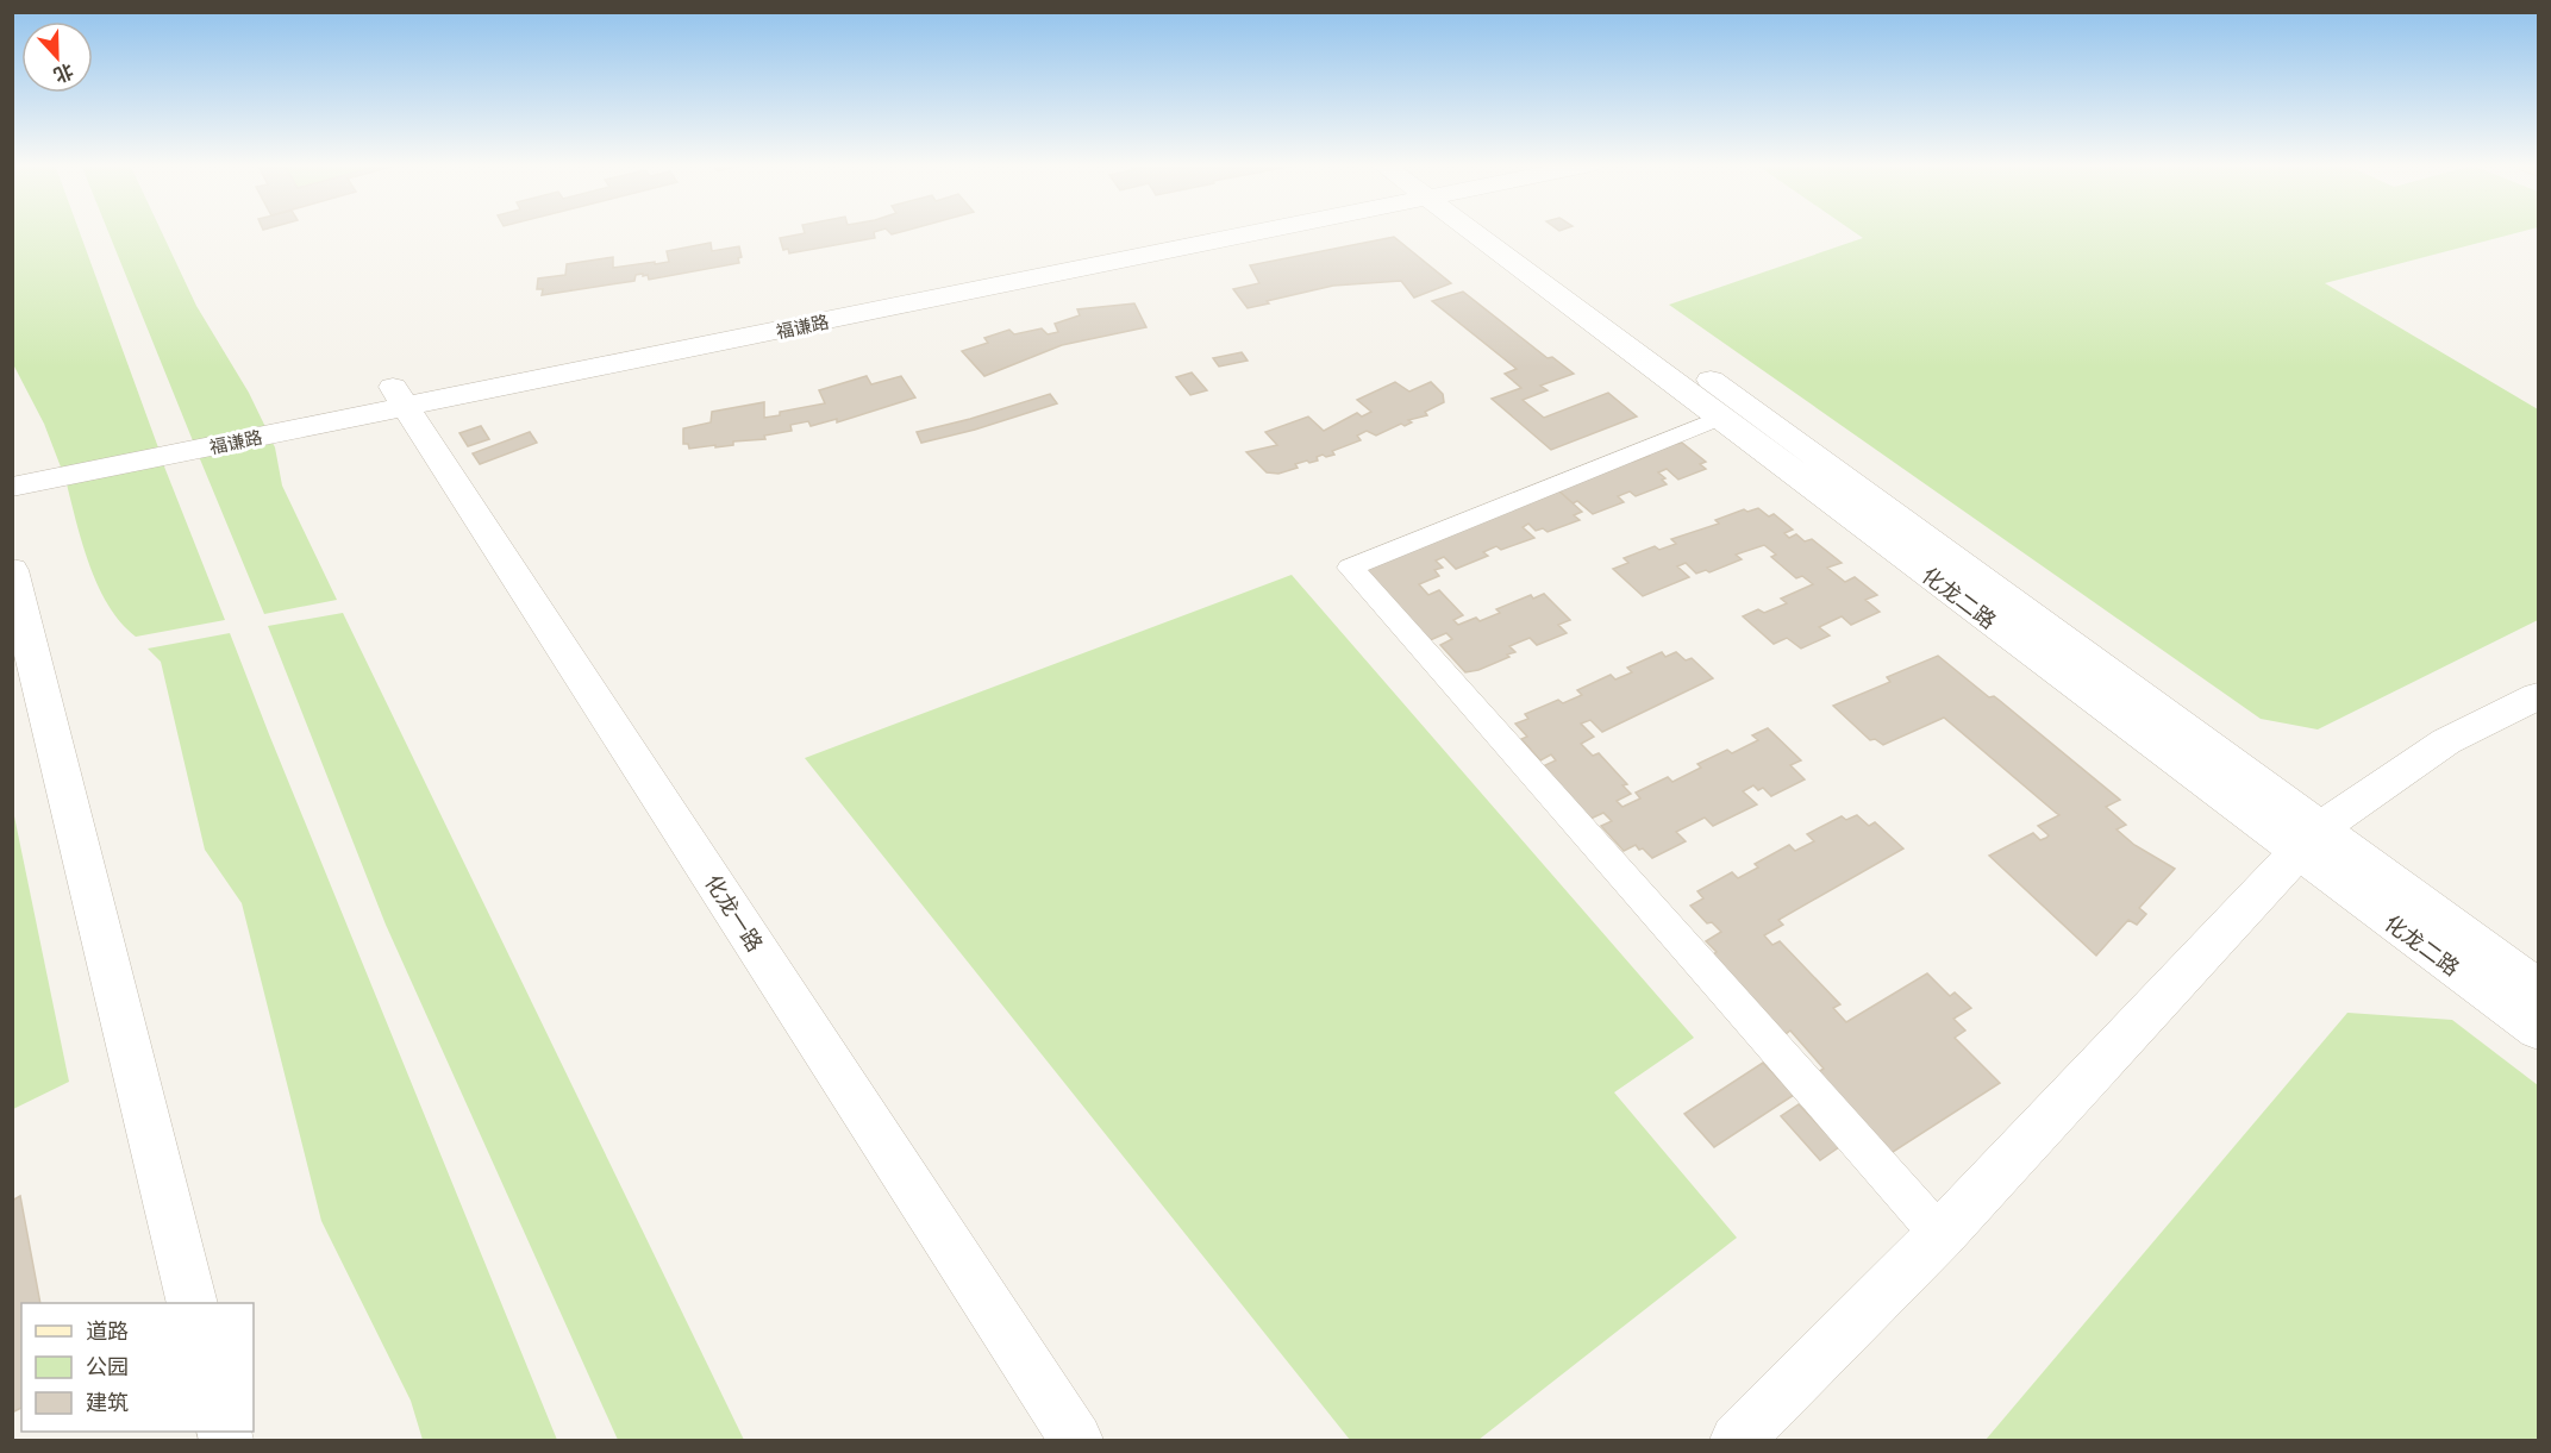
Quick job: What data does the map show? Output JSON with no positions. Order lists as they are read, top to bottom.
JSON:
{
  "streets": {
    "street": ["福谦路", "化龙二路", "化龙一路"]
  },
  "crossings": [
    ["福谦路", "化龙一路"]
  ],
  "legend": ["道路", "公园", "建筑"],
  "north": "bottom"
}
